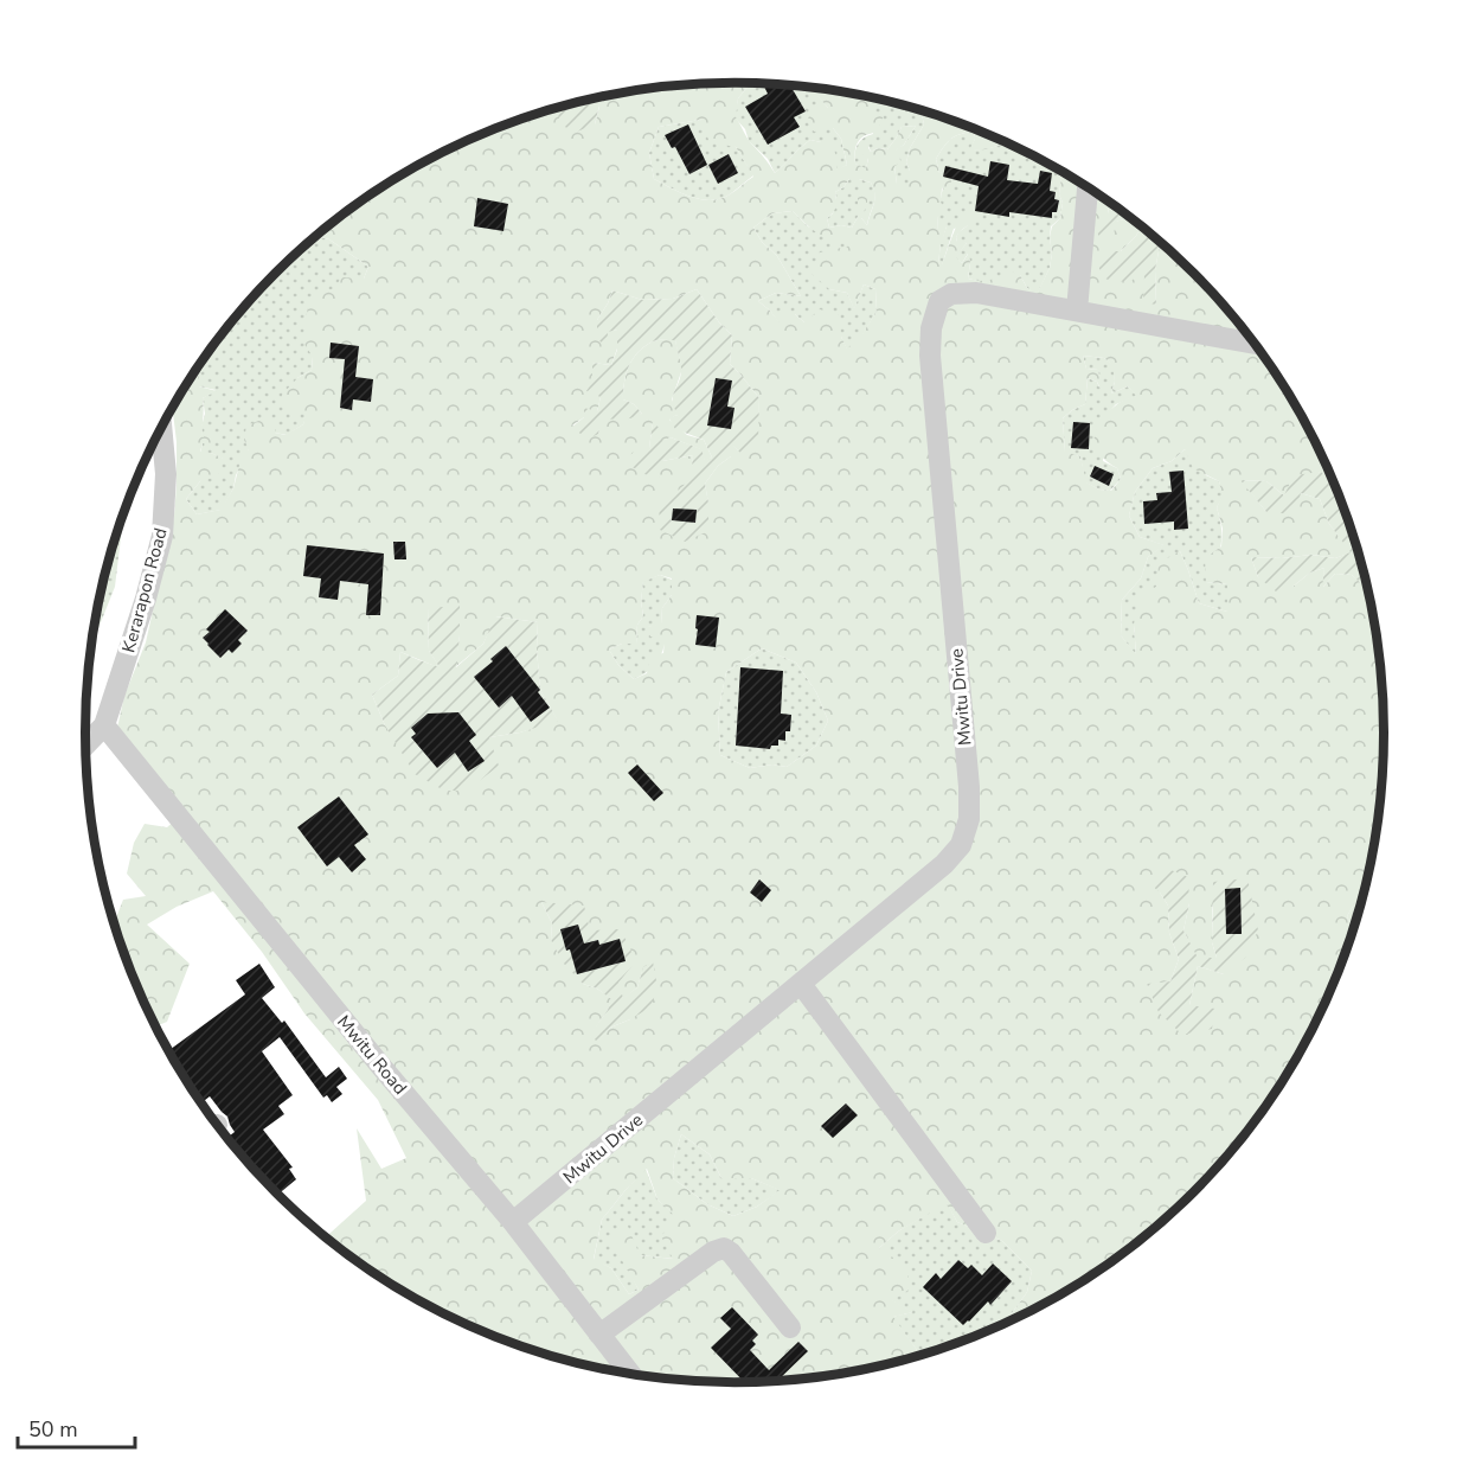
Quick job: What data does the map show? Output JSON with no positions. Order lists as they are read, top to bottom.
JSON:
{
  "streets": {
    "street": ["Kerarapon Road", "Mwitu Drive", "Mwitu Road"]
  },
  "crossings": [
    ["Kerarapon Road", "Mwitu Road"],
    ["Mwitu Drive", "Mwitu Road"]
  ],
  "scale_bar": "50 m"
}
